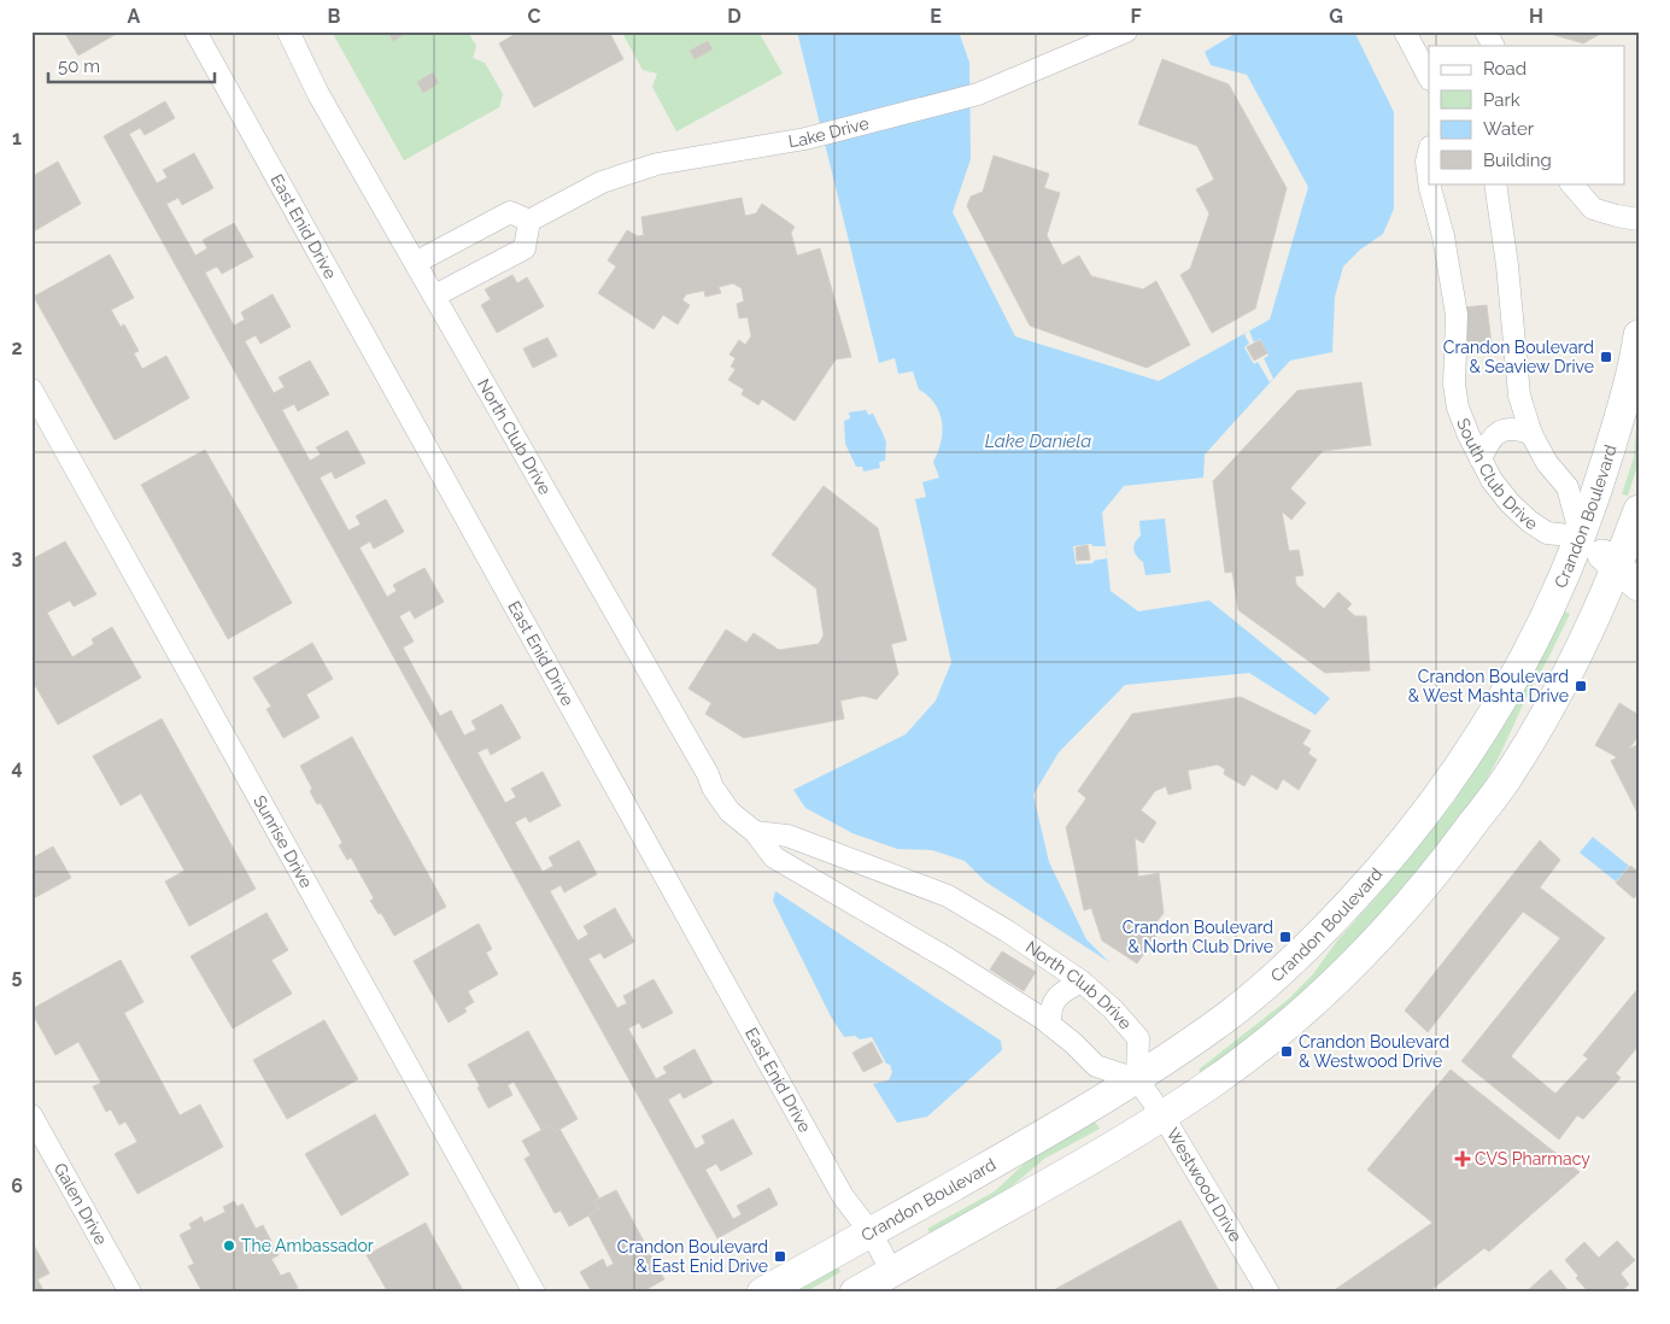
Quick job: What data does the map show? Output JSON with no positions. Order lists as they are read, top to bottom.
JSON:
{
  "streets": {
    "main road": ["Crandon Boulevard"],
    "street": [
      "Lake Drive",
      "East Enid Drive",
      "North Club Drive",
      "South Club Drive",
      "Sunrise Drive",
      "Westwood Drive",
      "Galen Drive"
    ]
  },
  "crossings": [
    ["East Enid Drive", "Crandon Boulevard"],
    ["North Club Drive", "Crandon Boulevard"],
    ["North Club Drive", "Westwood Drive"],
    ["South Club Drive", "Crandon Boulevard"],
    ["Crandon Boulevard", "Westwood Drive"]
  ],
  "water": ["Lake Daniela"],
  "places": {
    "transit": [
      "Crandon Boulevard & Seaview Drive",
      "Crandon Boulevard & West Mashta Drive",
      "Crandon Boulevard & North Club Drive",
      "Crandon Boulevard & Westwood Drive",
      "Crandon Boulevard & East Enid Drive"
    ],
    "health": ["CVS Pharmacy"],
    "other": ["The Ambassador"]
  },
  "legend": [
    "Road",
    "Park",
    "Water",
    "Building"
  ],
  "scale_bar": "50 m",
  "grid": {
    "columns": [
      "A",
      "B",
      "C",
      "D",
      "E",
      "F",
      "G",
      "H"
    ],
    "rows": [
      "1",
      "2",
      "3",
      "4",
      "5",
      "6"
    ]
  }
}
